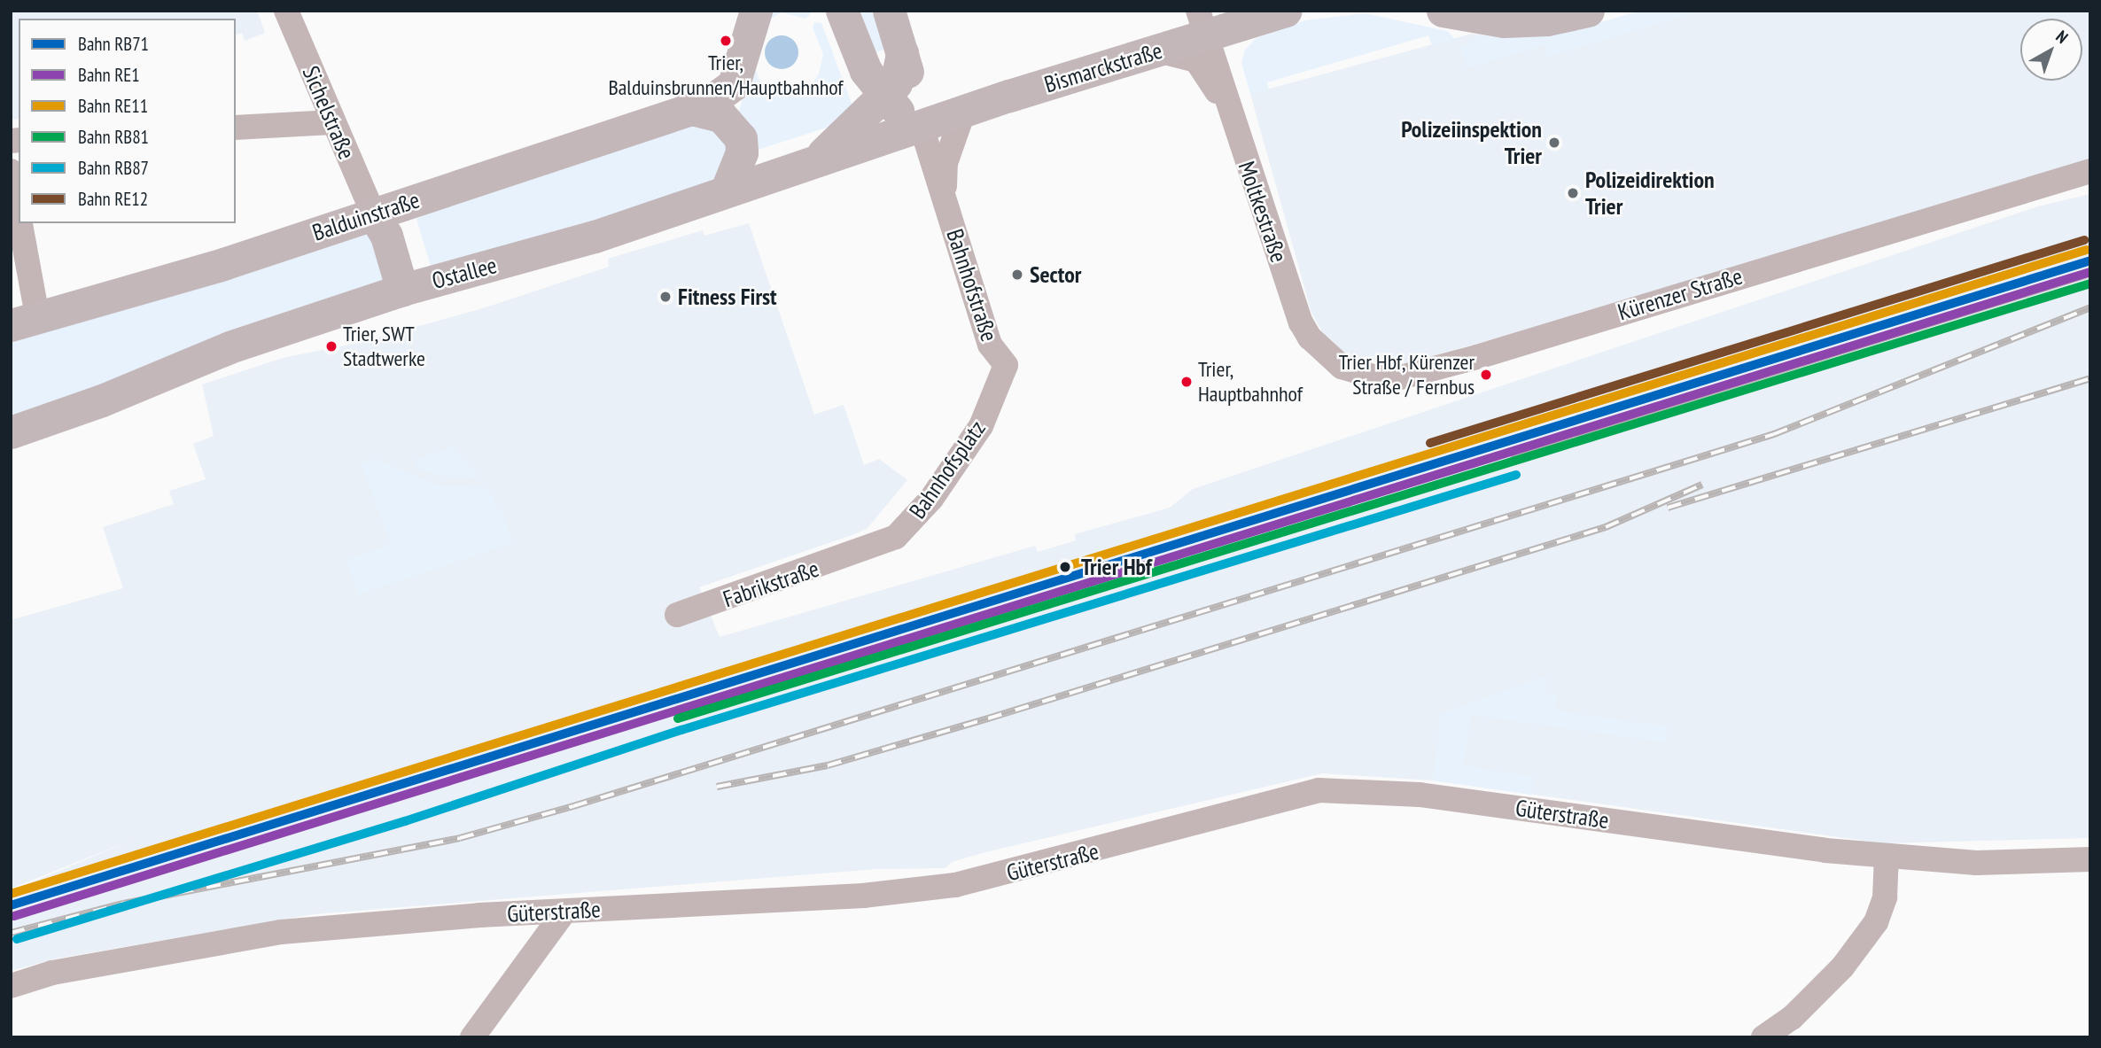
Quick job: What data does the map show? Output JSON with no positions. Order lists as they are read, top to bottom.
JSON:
{
  "streets": {
    "main road": ["Bismarckstraße", "Balduinstraße", "Ostallee"],
    "street": [
      "Sichelstraße",
      "Moltkestraße",
      "Bahnhofstraße",
      "Kürenzer Straße",
      "Bahnhofsplatz",
      "Fabrikstraße",
      "Güterstraße"
    ]
  },
  "crossings": [
    ["Bismarckstraße", "Moltkestraße"],
    ["Bismarckstraße", "Ostallee"],
    ["Bismarckstraße", "Bahnhofstraße"],
    ["Sichelstraße", "Balduinstraße"],
    ["Moltkestraße", "Kürenzer Straße"],
    ["Ostallee", "Bahnhofstraße"],
    ["Bahnhofstraße", "Bahnhofsplatz"],
    ["Bahnhofsplatz", "Fabrikstraße"]
  ],
  "places": [
    "Trier, Balduinsbrunnen/Hauptbahnhof",
    "Polizeiinspektion Trier",
    "Polizeidirektion Trier",
    "Sector",
    "Fitness First",
    "Trier, SWT Stadtwerke",
    "Trier Hbf, Kürenzer Straße / Fernbus",
    "Trier, Hauptbahnhof",
    "Trier Hbf"
  ],
  "lines": [
    "rail line RE12",
    "rail line RE11",
    "rail line RB71",
    "rail line RE1",
    "rail line RB81",
    "rail line RB87"
  ],
  "legend": [
    "Bahn RB71",
    "Bahn RE1",
    "Bahn RE11",
    "Bahn RB81",
    "Bahn RB87",
    "Bahn RE12"
  ],
  "north": "top right"
}
